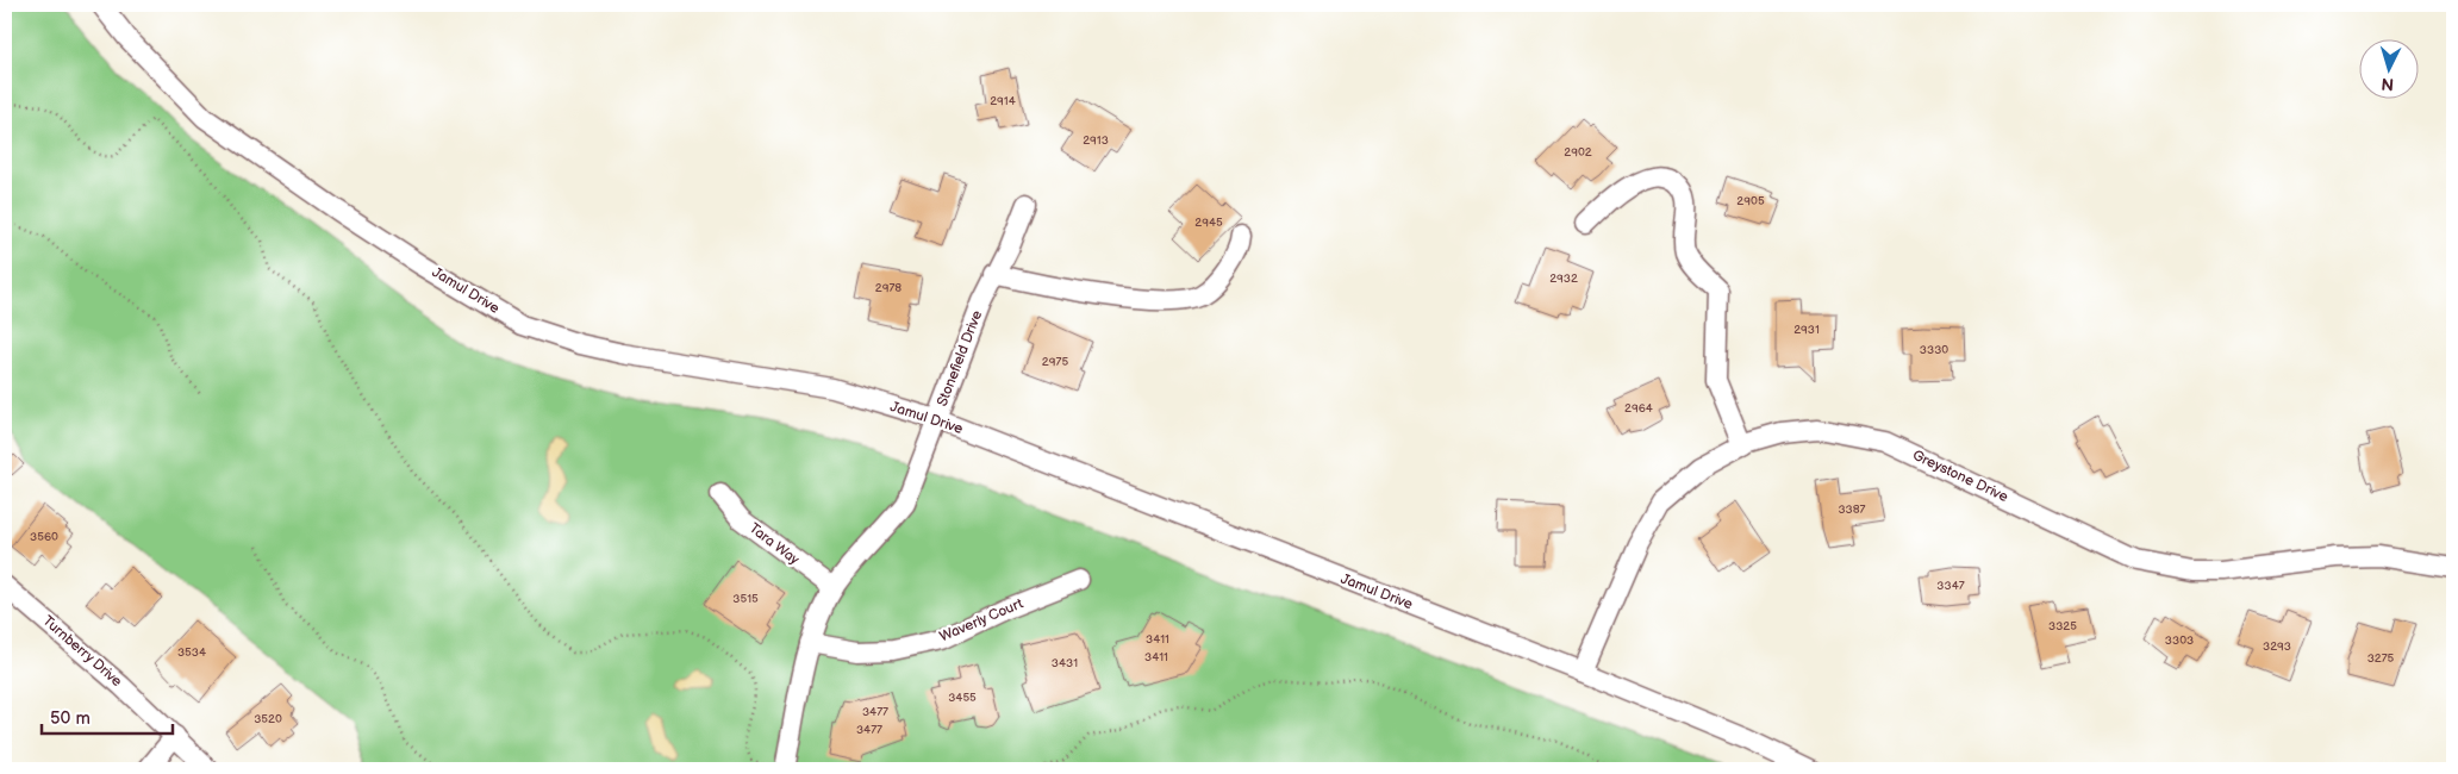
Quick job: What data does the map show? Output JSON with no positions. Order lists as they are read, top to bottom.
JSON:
{
  "streets": {
    "street": [
      "Jamul Drive",
      "Stonefield Drive",
      "Greystone Drive",
      "Tara Way",
      "Waverly Court",
      "Turnberry Drive"
    ]
  },
  "crossings": [
    ["Jamul Drive", "Stonefield Drive"],
    ["Jamul Drive", "Greystone Drive"],
    ["Stonefield Drive", "Tara Way"],
    ["Stonefield Drive", "Waverly Court"]
  ],
  "house_numbers": [
    "2914",
    "2913",
    "2902",
    "2905",
    "2945",
    "2932",
    "2978",
    "2931",
    "3330",
    "2975",
    "2964",
    "3387",
    "3560",
    "3347",
    "3515",
    "3325",
    "3411",
    "3303",
    "3293",
    "3534",
    "3411",
    "3275",
    "3431",
    "3455",
    "3477",
    "3520",
    "3477"
  ],
  "scale_bar": "50 m",
  "north": "bottom"
}
